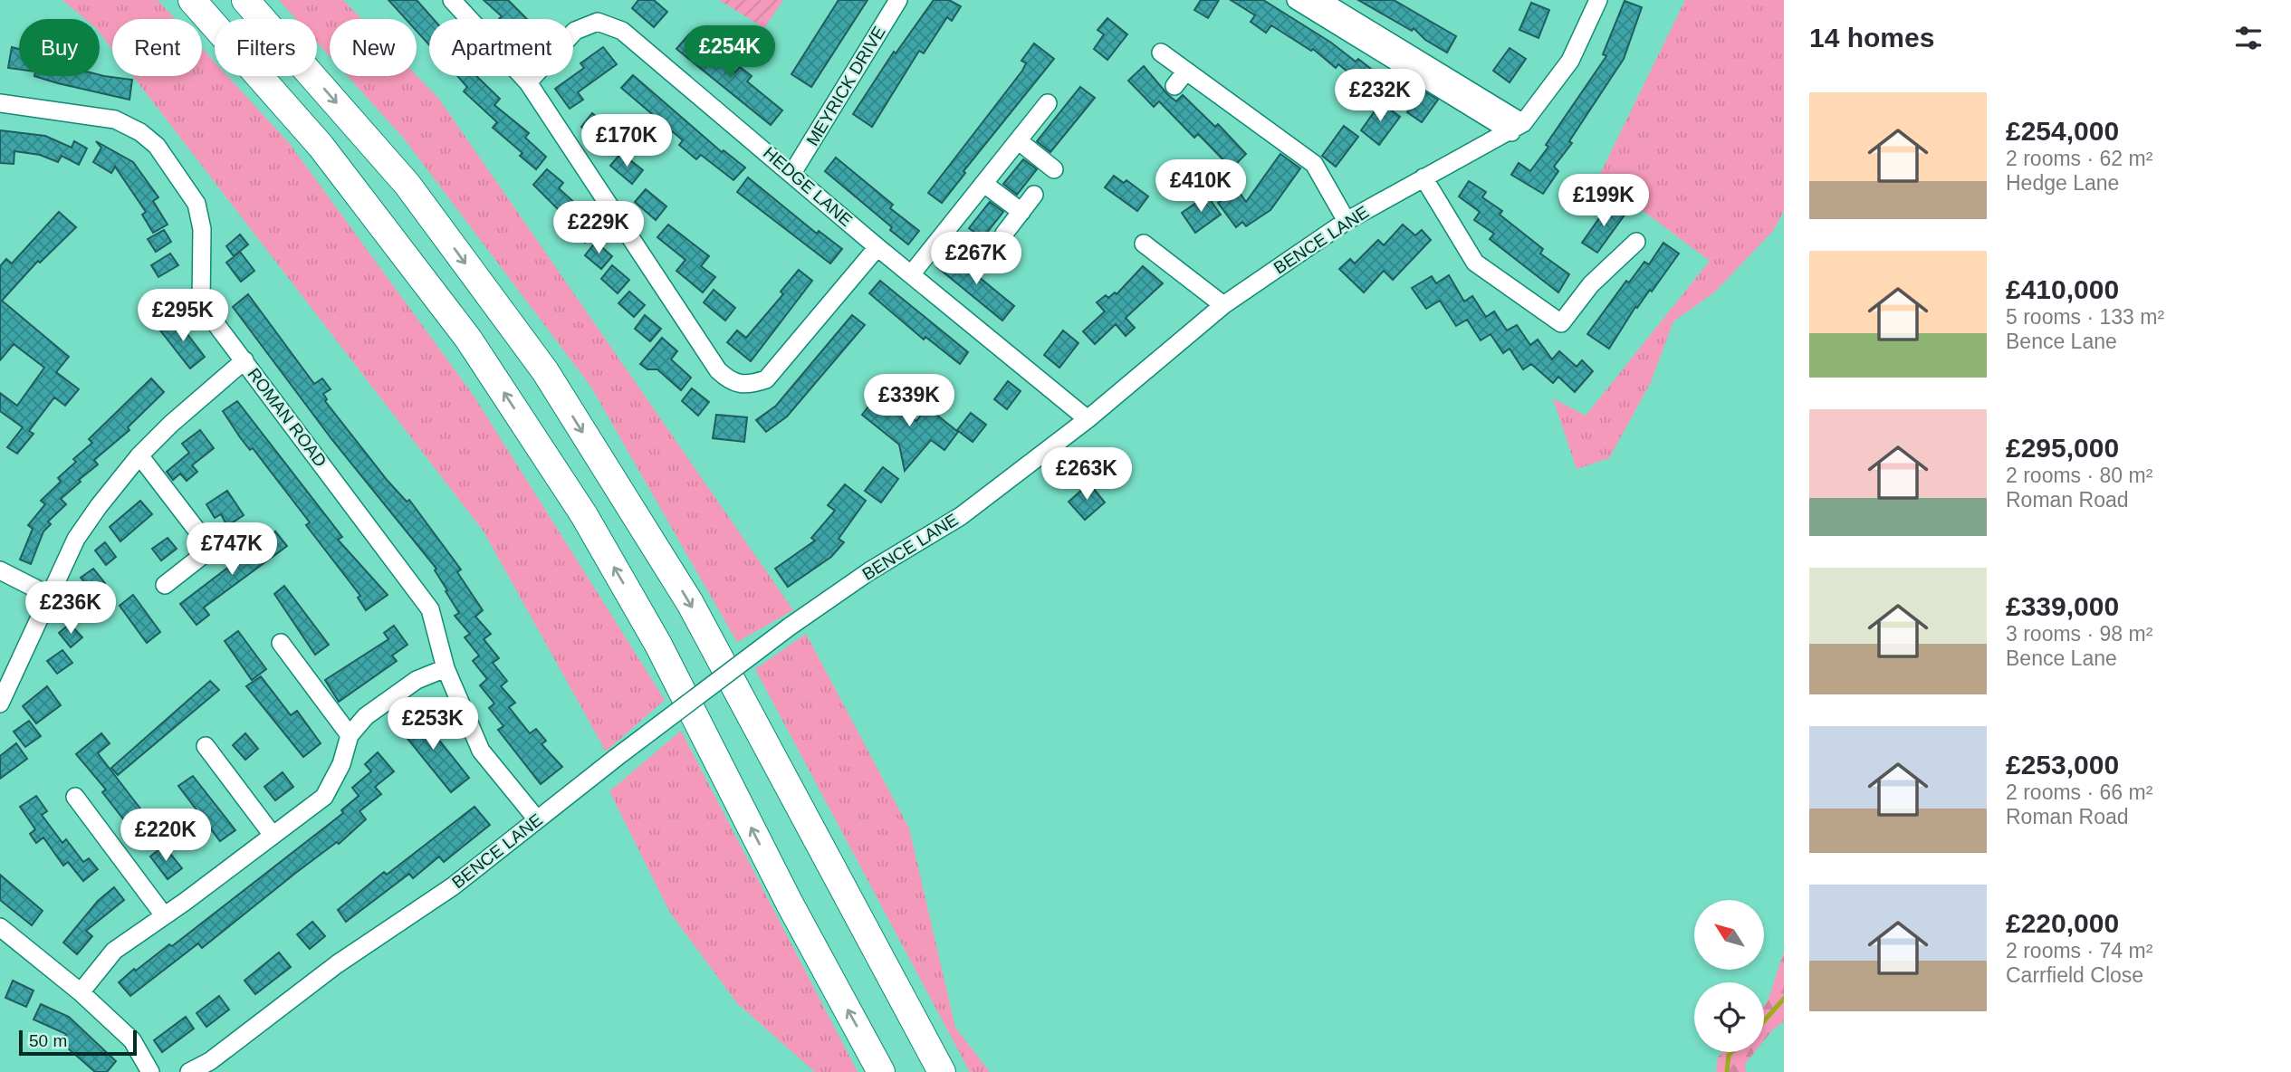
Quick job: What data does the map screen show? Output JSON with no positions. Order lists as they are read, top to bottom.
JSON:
{
  "streets": {
    "street": [
      "MEYRICK DRIVE",
      "HEDGE LANE",
      "BENCE LANE",
      "ROMAN ROAD"
    ]
  },
  "crossings": [
    ["MEYRICK DRIVE", "HEDGE LANE"],
    ["HEDGE LANE", "BENCE LANE"],
    ["BENCE LANE", "ROMAN ROAD"]
  ],
  "scale_bar": "50 m",
  "north": "top left",
  "page": {
    "heading": "14 homes",
    "chip": [
      "Buy",
      "Rent",
      "Filters",
      "New",
      "Apartment"
    ],
    "price": [
      "£254K",
      "£232K",
      "£170K",
      "£410K",
      "£199K",
      "£229K",
      "£267K",
      "£295K",
      "£339K",
      "£263K",
      "£747K",
      "£236K",
      "£253K",
      "£220K"
    ],
    "list": [
      {
        "name": "£254,000",
        "note": "2 rooms · 62 m² · Hedge Lane"
      },
      {
        "name": "£410,000",
        "note": "5 rooms · 133 m² · Bence Lane"
      },
      {
        "name": "£295,000",
        "note": "2 rooms · 80 m² · Roman Road"
      },
      {
        "name": "£339,000",
        "note": "3 rooms · 98 m² · Bence Lane"
      },
      {
        "name": "£253,000",
        "note": "2 rooms · 66 m² · Roman Road"
      },
      {
        "name": "£220,000",
        "note": "2 rooms · 74 m² · Carrfield Close"
      }
    ],
    "scale": "50 m"
  }
}
